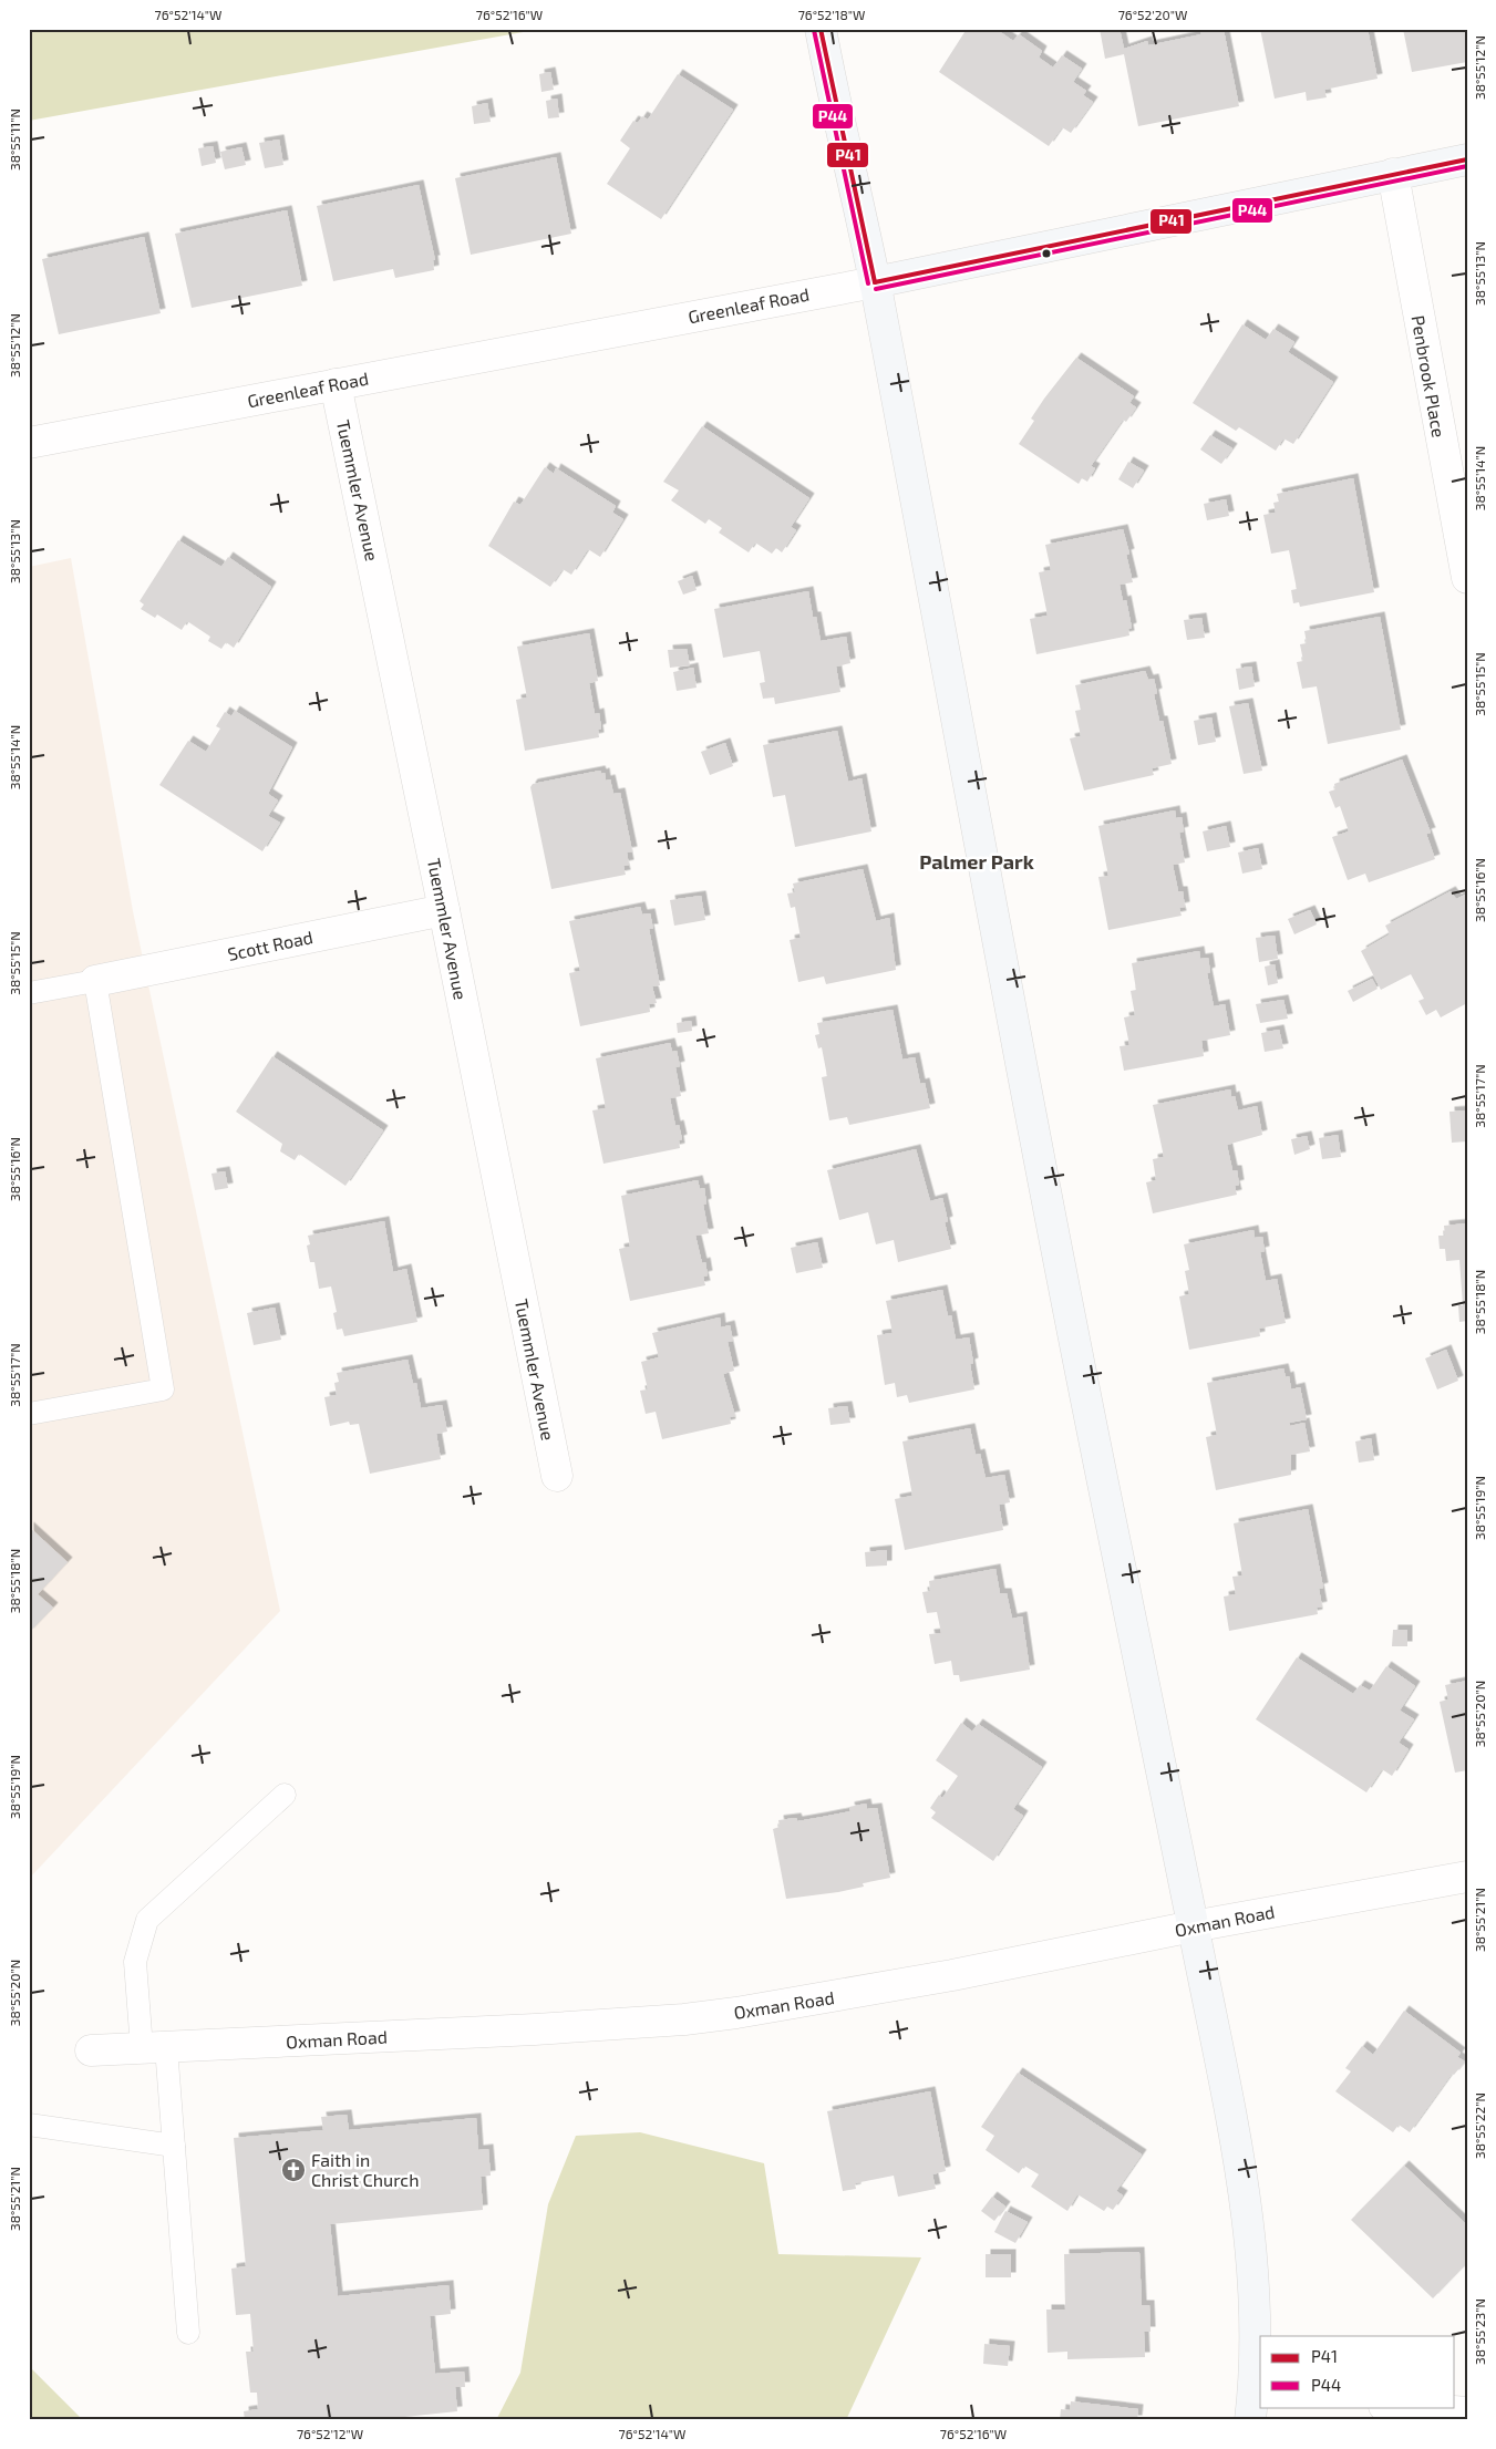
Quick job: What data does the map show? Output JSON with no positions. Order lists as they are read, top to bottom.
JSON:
{
  "streets": {
    "street": [
      "Greenleaf Road",
      "Penbrook Place",
      "Tuemmler Avenue",
      "Scott Road",
      "Oxman Road"
    ]
  },
  "crossings": [
    ["Greenleaf Road", "Penbrook Place"],
    ["Greenleaf Road", "Tuemmler Avenue"],
    ["Tuemmler Avenue", "Scott Road"]
  ],
  "districts": ["Palmer Park"],
  "places": {
    "church": ["Faith in Christ Church"]
  },
  "lines": ["transit line P41", "transit line P44"],
  "legend": ["P41", "P44"],
  "coordinates": [
    "76°52'14\"W",
    "76°52'16\"W",
    "76°52'18\"W",
    "76°52'20\"W",
    "38°55'12\"N",
    "38°55'11\"N",
    "38°55'13\"N",
    "38°55'14\"N",
    "38°55'15\"N",
    "38°55'16\"N",
    "38°55'17\"N",
    "38°55'18\"N",
    "38°55'19\"N",
    "38°55'20\"N",
    "38°55'21\"N",
    "38°55'22\"N",
    "38°55'23\"N",
    "76°52'12\"W"
  ]
}
